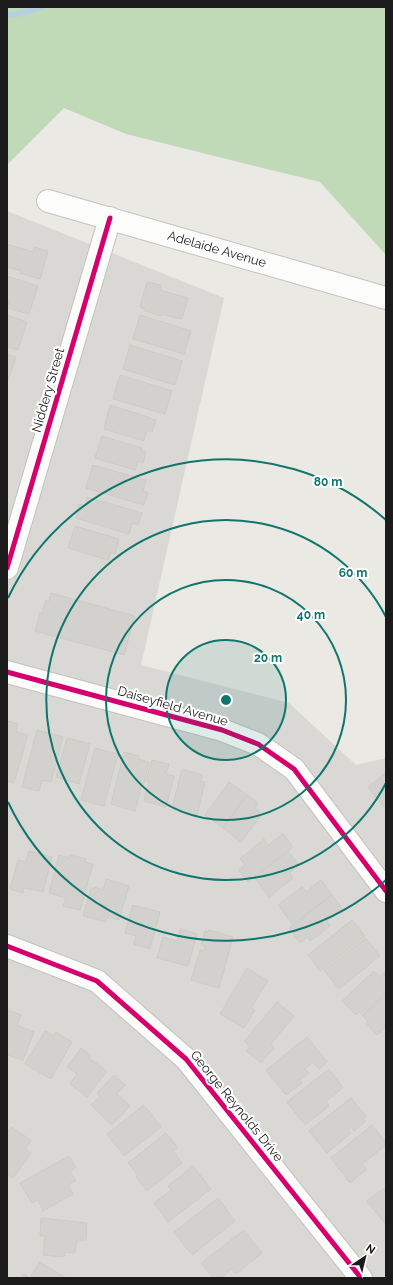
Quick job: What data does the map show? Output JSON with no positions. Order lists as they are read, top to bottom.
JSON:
{
  "streets": {
    "street": [
      "Adelaide Avenue",
      "Niddery Street",
      "Daiseyfield Avenue",
      "George Reynolds Drive"
    ]
  },
  "crossings": [
    ["Adelaide Avenue", "Niddery Street"]
  ],
  "north": "top right",
  "rings": [
    "80 m",
    "60 m",
    "40 m",
    "20 m"
  ]
}
